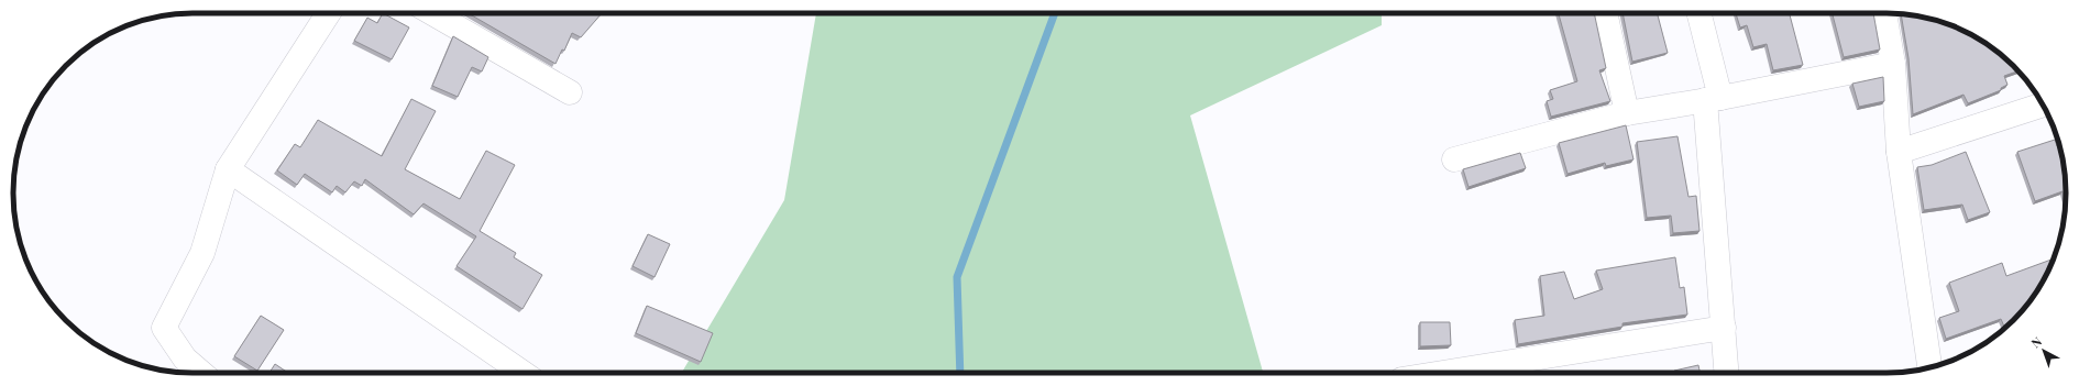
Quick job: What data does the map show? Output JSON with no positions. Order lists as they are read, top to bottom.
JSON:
{
  "north": "top left"
}
